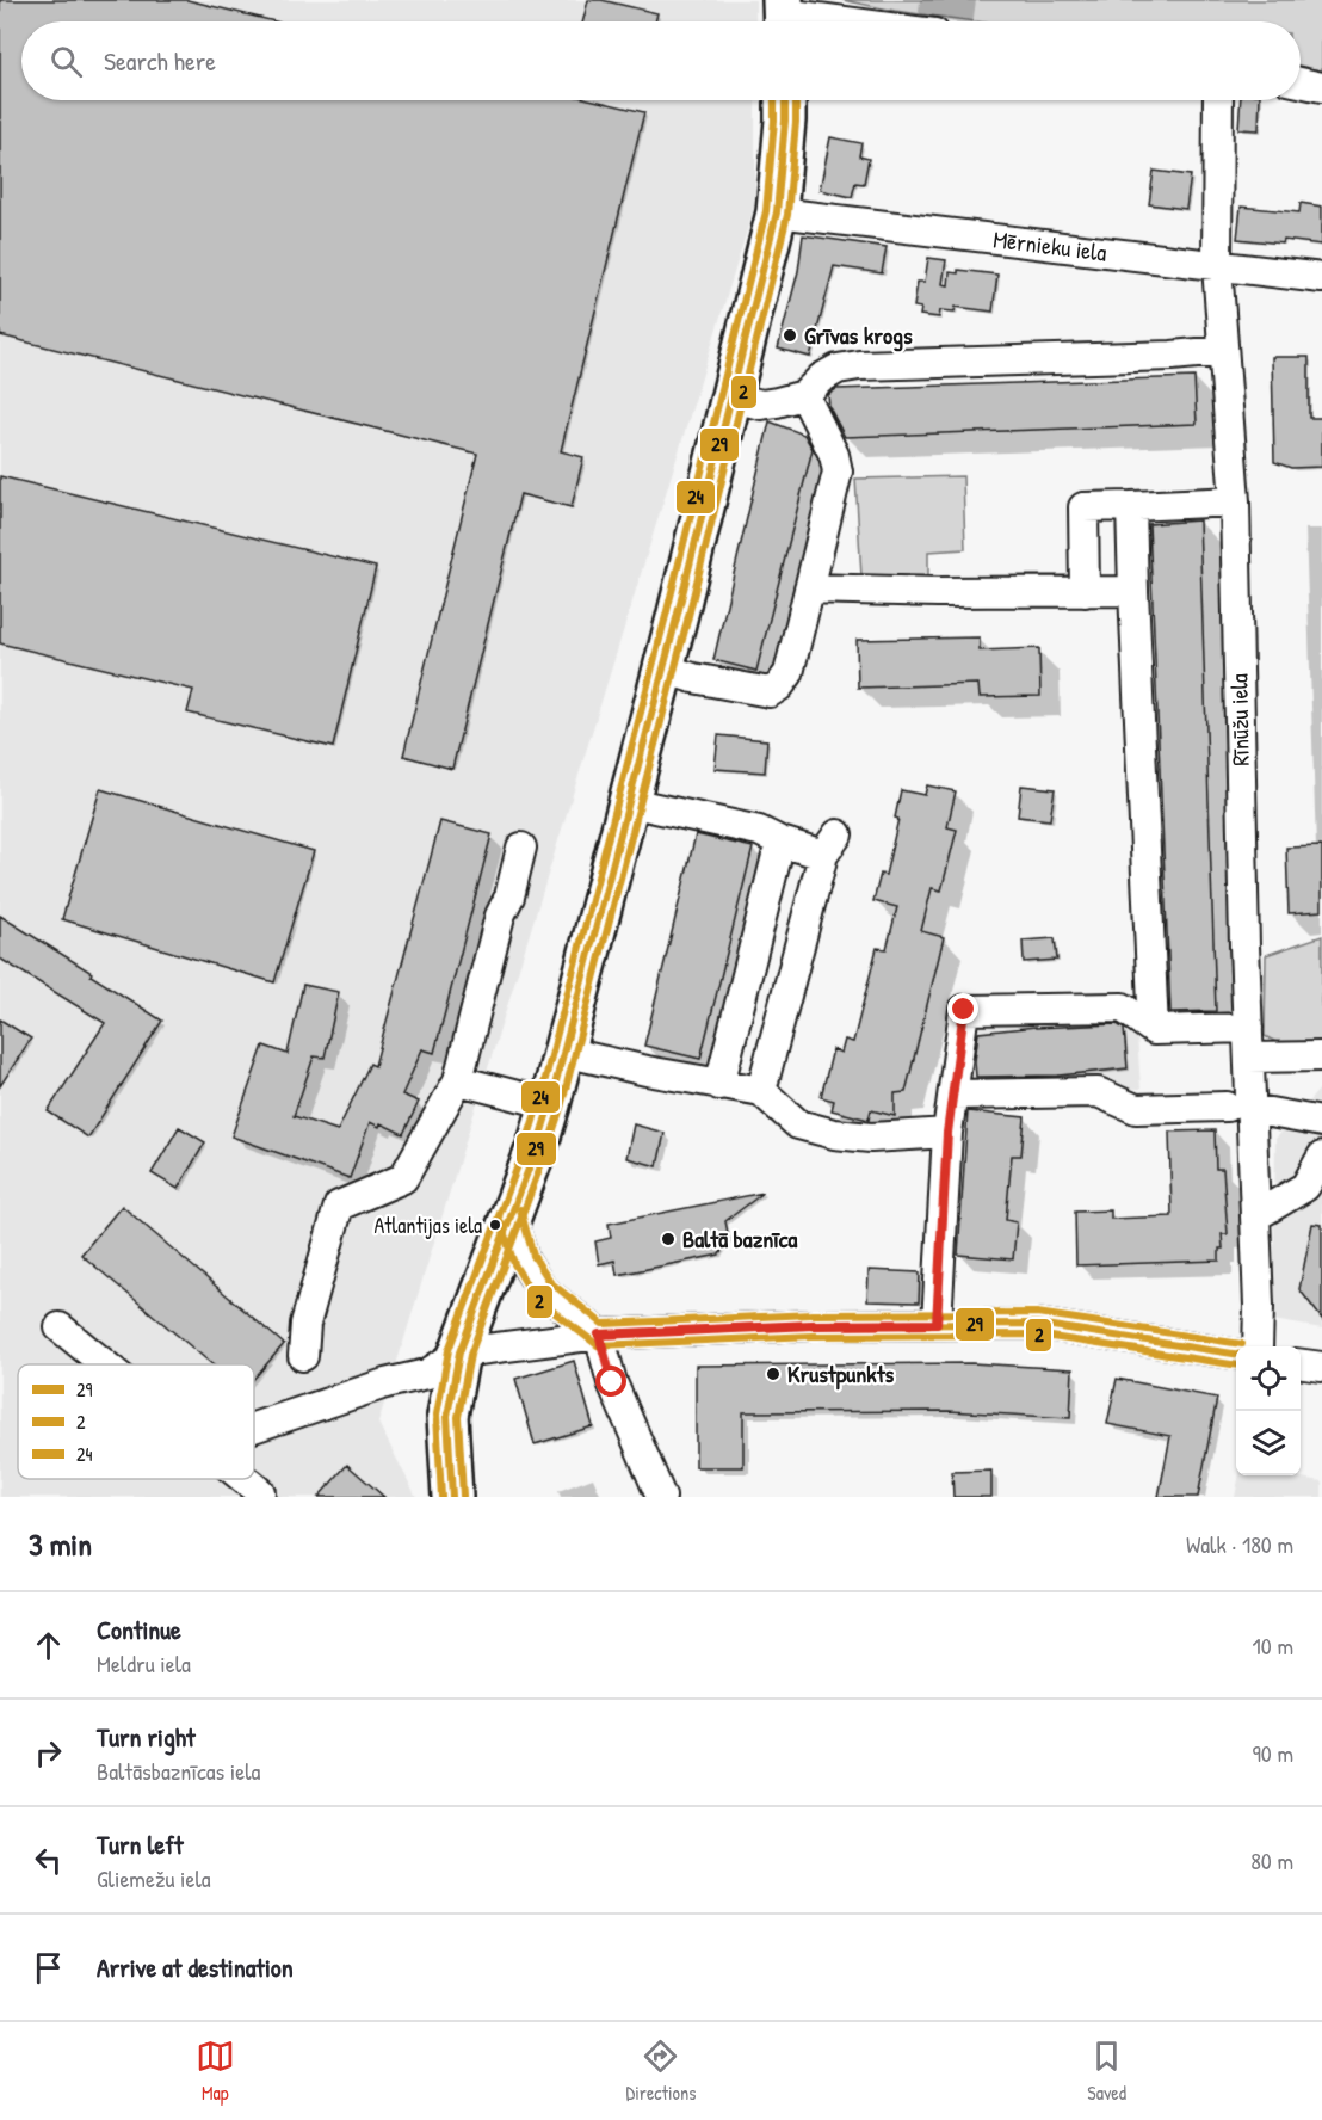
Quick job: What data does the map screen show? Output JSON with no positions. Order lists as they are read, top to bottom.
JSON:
{
  "streets": {
    "street": ["Mērnieku iela", "Rīnūžu iela"]
  },
  "crossings": [
    ["Mērnieku iela", "Rīnūžu iela"]
  ],
  "places": [
    "Grīvas krogs",
    "Atlantijas iela",
    "Baltā baznīca",
    "Krustpunkts"
  ],
  "lines": ["transit line 29", "transit line 2", "transit line 24"],
  "legend": ["29", "2", "24"],
  "page": {
    "search": "Search here",
    "heading": ["3 min", "Walk · 180 m"],
    "list": [
      ["Continue", "Meldru iela", "10 m"],
      ["Turn right", "Baltāsbaznīcas iela", "90 m"],
      ["Turn left", "Gliemežu iela", "80 m"],
      "Arrive at destination"
    ],
    "nav": ["Map", "Directions", "Saved"]
  }
}
